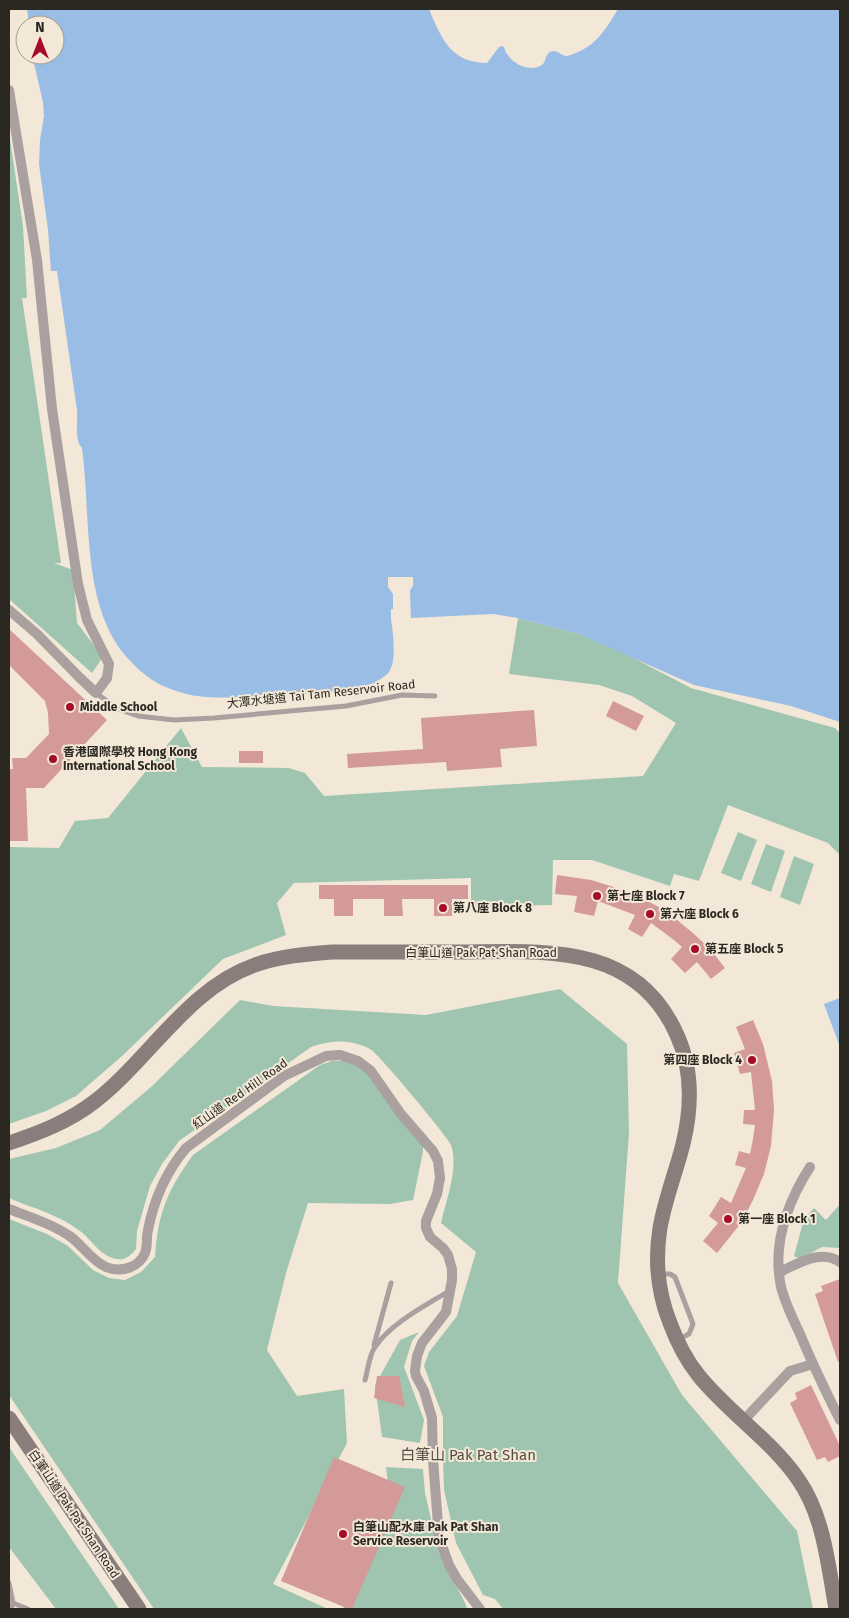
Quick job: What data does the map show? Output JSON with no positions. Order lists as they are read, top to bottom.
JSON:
{
  "streets": {
    "street": ["大潭水塘道 Tai Tam Reservoir Road", "白筆山道 Pak Pat Shan Road", "紅山道 Red Hill Road"]
  },
  "districts": ["白筆山 Pak Pat Shan"],
  "places": [
    "Middle School",
    "香港國際學校 Hong Kong International School",
    "第七座 Block 7",
    "第八座 Block 8",
    "第六座 Block 6",
    "第五座 Block 5",
    "第四座 Block 4",
    "第一座 Block 1",
    "白筆山配水庫 Pak Pat Shan Service Reservoir"
  ],
  "north": "top"
}
